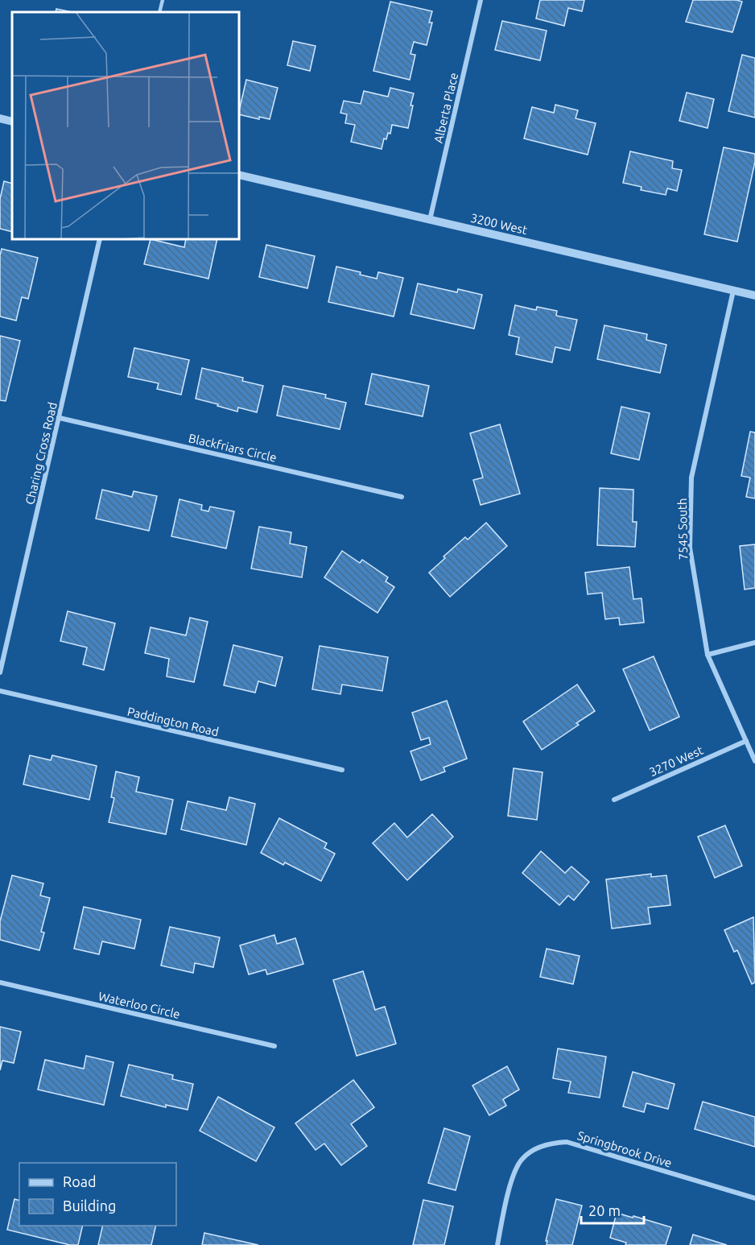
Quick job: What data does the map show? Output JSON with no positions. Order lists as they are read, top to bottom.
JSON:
{
  "streets": {
    "street": [
      "Alberta Place",
      "3200 West",
      "Blackfriars Circle",
      "Charing Cross Road",
      "7545 South",
      "Paddington Road",
      "3270 West",
      "Waterloo Circle",
      "Springbrook Drive"
    ]
  },
  "crossings": [
    ["Alberta Place", "3200 West"],
    ["3200 West", "7545 South"],
    ["Blackfriars Circle", "Charing Cross Road"],
    ["7545 South", "3270 West"]
  ],
  "legend": ["Road", "Building"],
  "scale_bar": "20 m"
}
